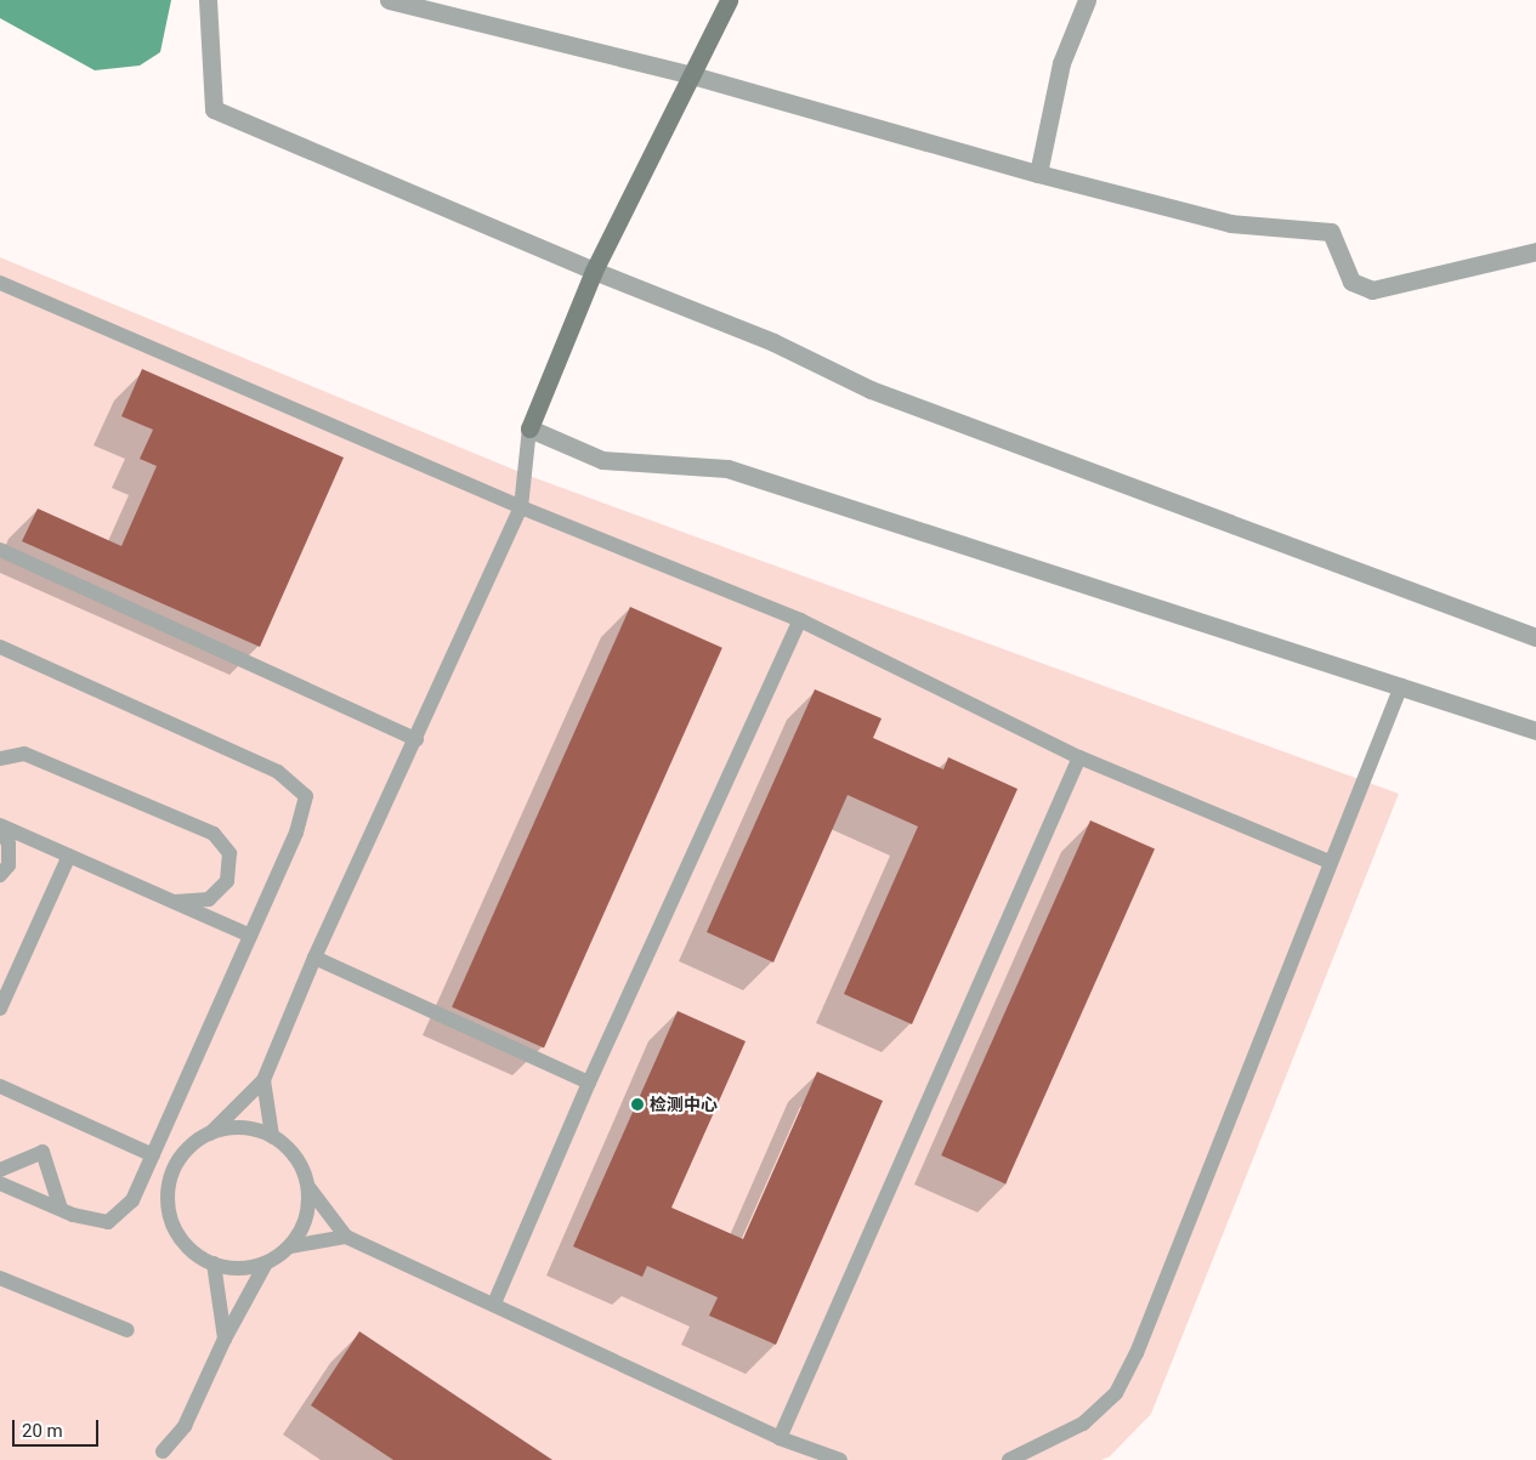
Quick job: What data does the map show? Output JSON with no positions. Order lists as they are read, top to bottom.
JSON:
{
  "places": ["检测中心"],
  "scale_bar": "20 m"
}
